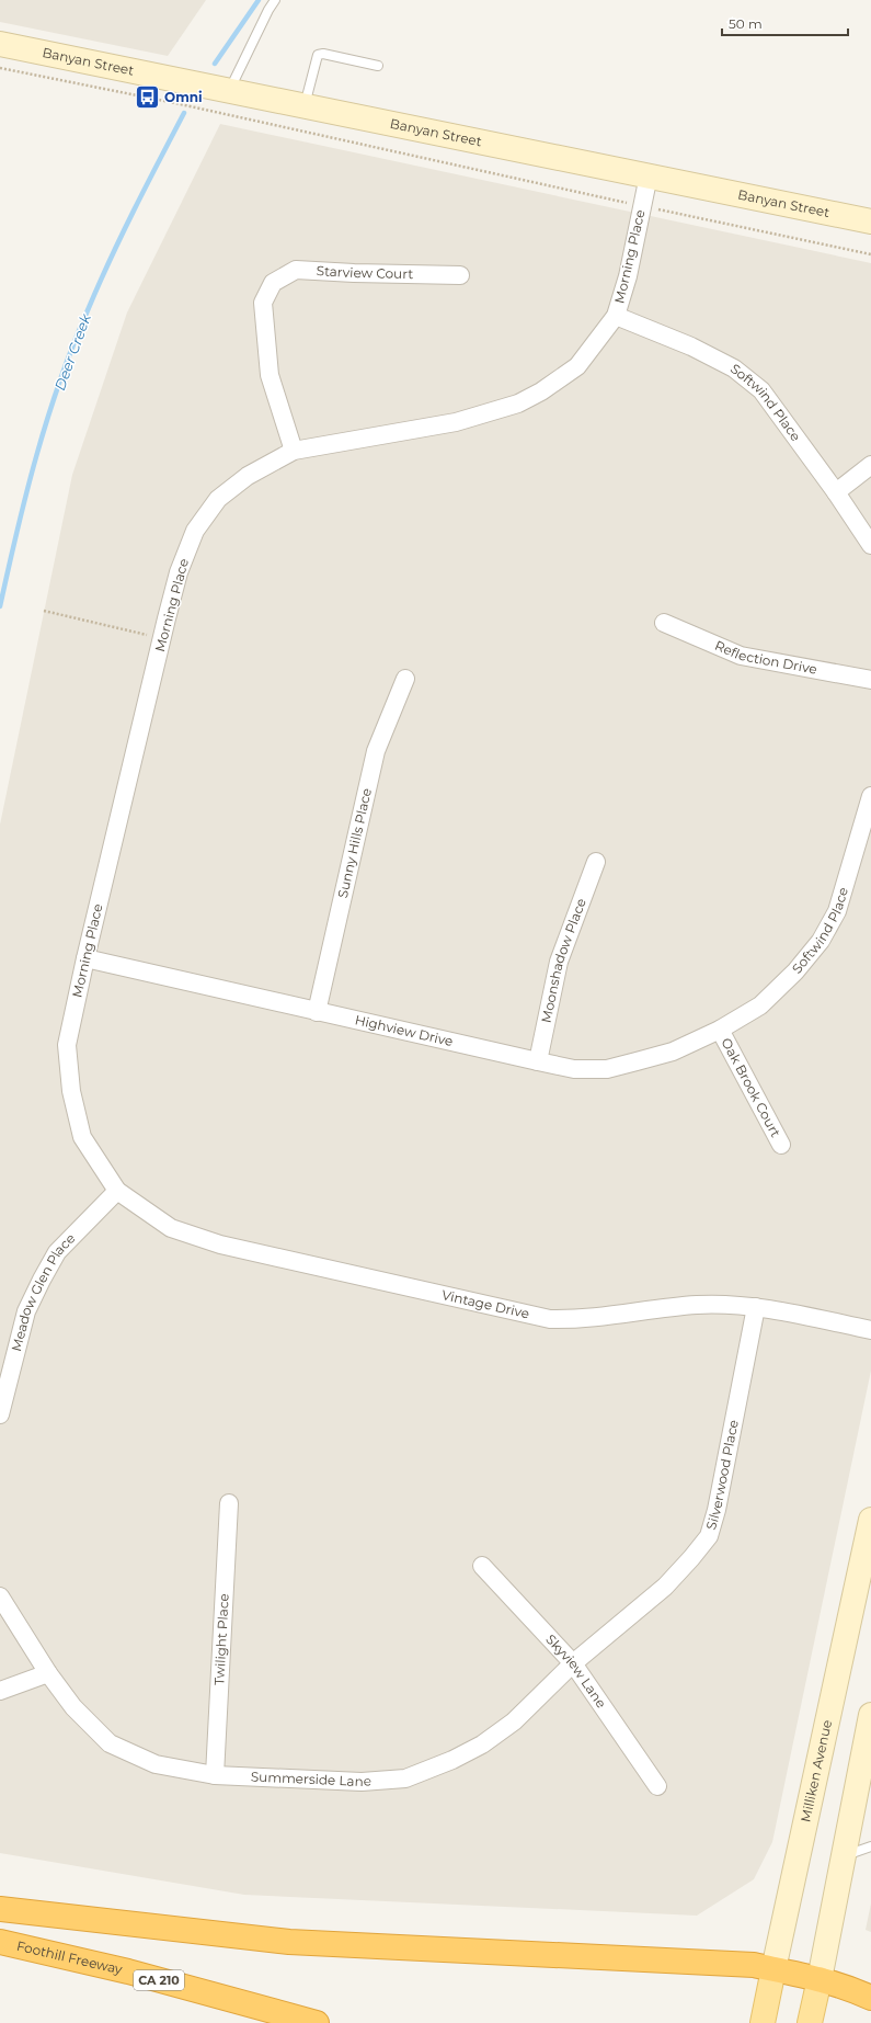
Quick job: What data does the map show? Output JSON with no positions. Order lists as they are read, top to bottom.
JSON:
{
  "streets": {
    "highway": ["Foothill Freeway", "CA 210"],
    "main road": ["Banyan Street", "Milliken Avenue"],
    "street": [
      "Morning Place",
      "Starview Court",
      "Softwind Place",
      "Reflection Drive",
      "Sunny Hills Place",
      "Moonshadow Place",
      "Highview Drive",
      "Oak Brook Court",
      "Meadow Glen Place",
      "Vintage Drive",
      "Silverwood Place",
      "Twilight Place",
      "Skyview Lane",
      "Summerside Lane"
    ]
  },
  "crossings": [
    ["Banyan Street", "Morning Place"],
    ["Morning Place", "Starview Court"],
    ["Morning Place", "Softwind Place"],
    ["Morning Place", "Highview Drive"],
    ["Morning Place", "Meadow Glen Place"],
    ["Morning Place", "Vintage Drive"],
    ["Softwind Place", "Highview Drive"],
    ["Softwind Place", "Oak Brook Court"],
    ["Sunny Hills Place", "Highview Drive"],
    ["Moonshadow Place", "Highview Drive"],
    ["Highview Drive", "Oak Brook Court"],
    ["Meadow Glen Place", "Vintage Drive"],
    ["Vintage Drive", "Silverwood Place"],
    ["Silverwood Place", "Skyview Lane"],
    ["Silverwood Place", "Summerside Lane"],
    ["Twilight Place", "Summerside Lane"],
    ["Skyview Lane", "Summerside Lane"]
  ],
  "water": ["Deer Creek"],
  "places": {
    "bus stop": ["Omni"]
  },
  "scale_bar": "50 m"
}
